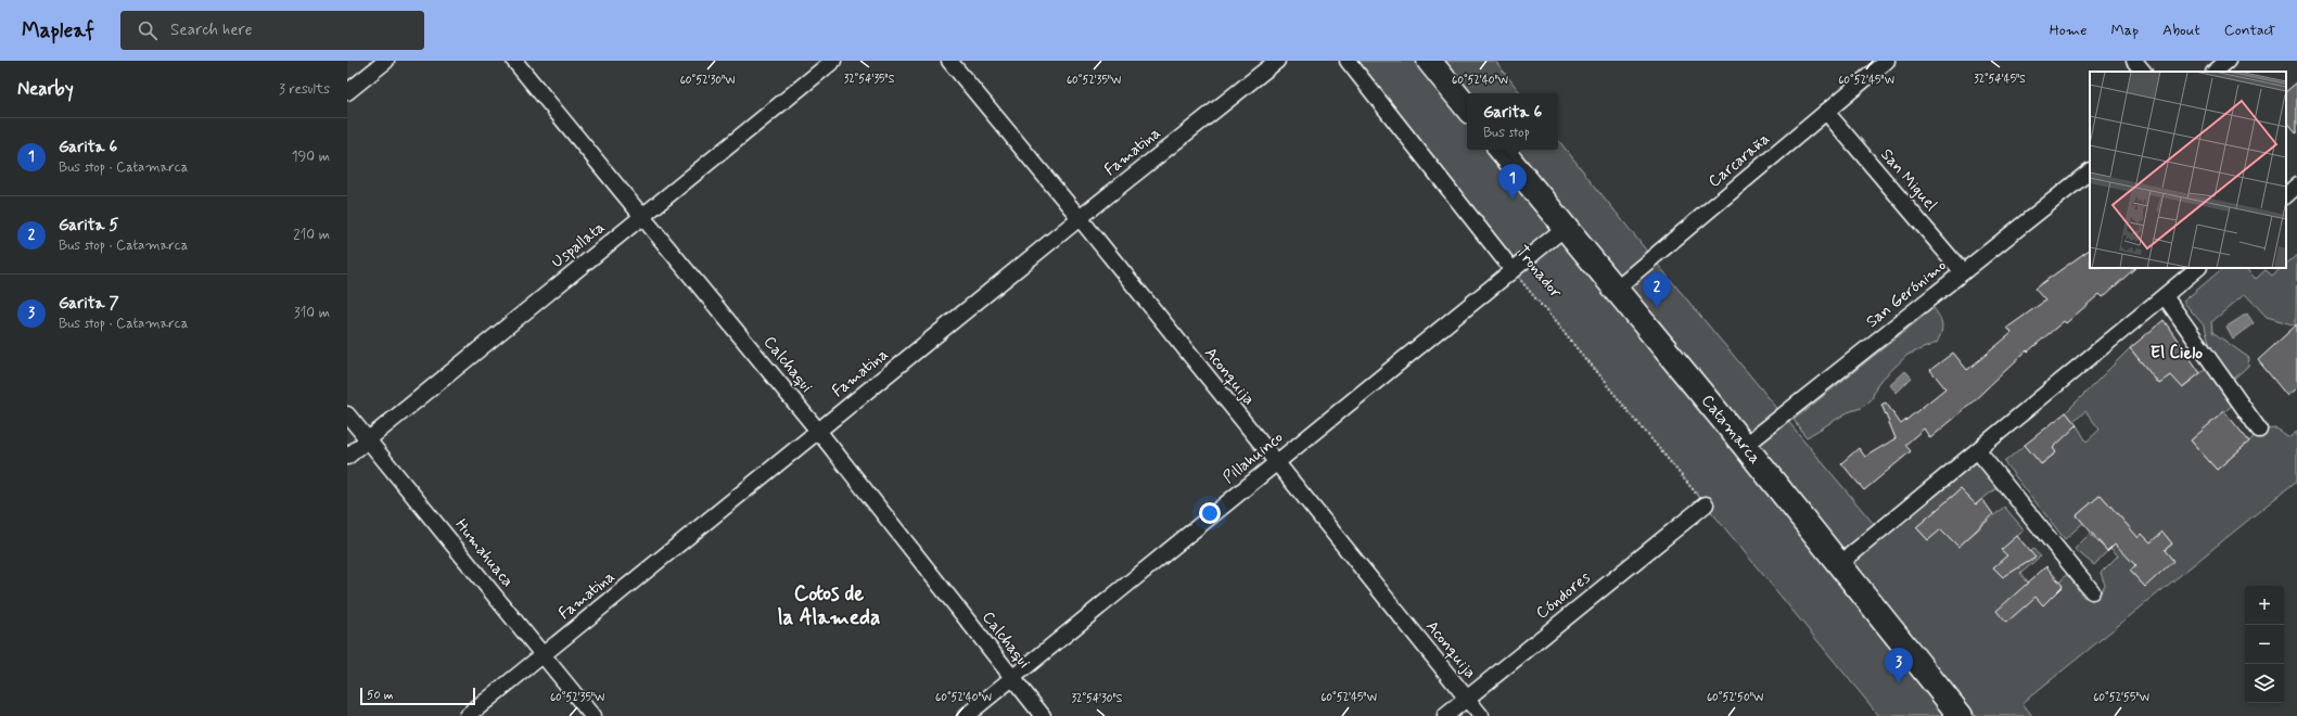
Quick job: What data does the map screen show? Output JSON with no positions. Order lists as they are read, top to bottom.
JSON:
{
  "streets": {
    "main road": ["Catamarca"],
    "street": [
      "Famatina",
      "Carcaraña",
      "San Miguel",
      "Uspallata",
      "Tronador",
      "San Gerónimo",
      "Calchaqui",
      "Aconquija",
      "Pillahuinco",
      "Humahuaca",
      "Cóndores"
    ]
  },
  "crossings": [
    ["Famatina", "Calchaqui"],
    ["Famatina", "Aconquija"],
    ["Famatina", "Humahuaca"],
    ["Carcaraña", "San Miguel"],
    ["Carcaraña", "Catamarca"],
    ["San Miguel", "San Gerónimo"],
    ["Uspallata", "Calchaqui"],
    ["Uspallata", "Humahuaca"],
    ["Tronador", "Pillahuinco"],
    ["Tronador", "Cóndores"],
    ["San Gerónimo", "Catamarca"],
    ["Calchaqui", "Pillahuinco"],
    ["Aconquija", "Pillahuinco"],
    ["Aconquija", "Cóndores"],
    ["Catamarca", "Pillahuinco"]
  ],
  "districts": ["El Cielo", "Cotos de la Alameda"],
  "scale_bar": "50 m",
  "page": {
    "header": "Mapleaf",
    "search": "Search here",
    "nav": [
      "Home",
      "Map",
      "About",
      "Contact"
    ],
    "heading": ["Nearby", "3 results"],
    "popup": ["Garita 6", "Bus stop"],
    "list": [
      {
        "mark": "1",
        "name": "Garita 6",
        "note": "Bus stop · Catamarca",
        "value": "190 m"
      },
      {
        "mark": "2",
        "name": "Garita 5",
        "note": "Bus stop · Catamarca",
        "value": "210 m"
      },
      {
        "mark": "3",
        "name": "Garita 7",
        "note": "Bus stop · Catamarca",
        "value": "310 m"
      }
    ],
    "pins": ["1", "2", "3"],
    "map_buttons": ["+", "−"],
    "scale": "50 m"
  },
  "coordinates": [
    "32°54'35\"S",
    "32°54'45\"S",
    "60°52'30\"W",
    "60°52'35\"W",
    "60°52'40\"W",
    "60°52'45\"W",
    "60°52'50\"W",
    "60°52'55\"W",
    "32°54'30\"S"
  ]
}
